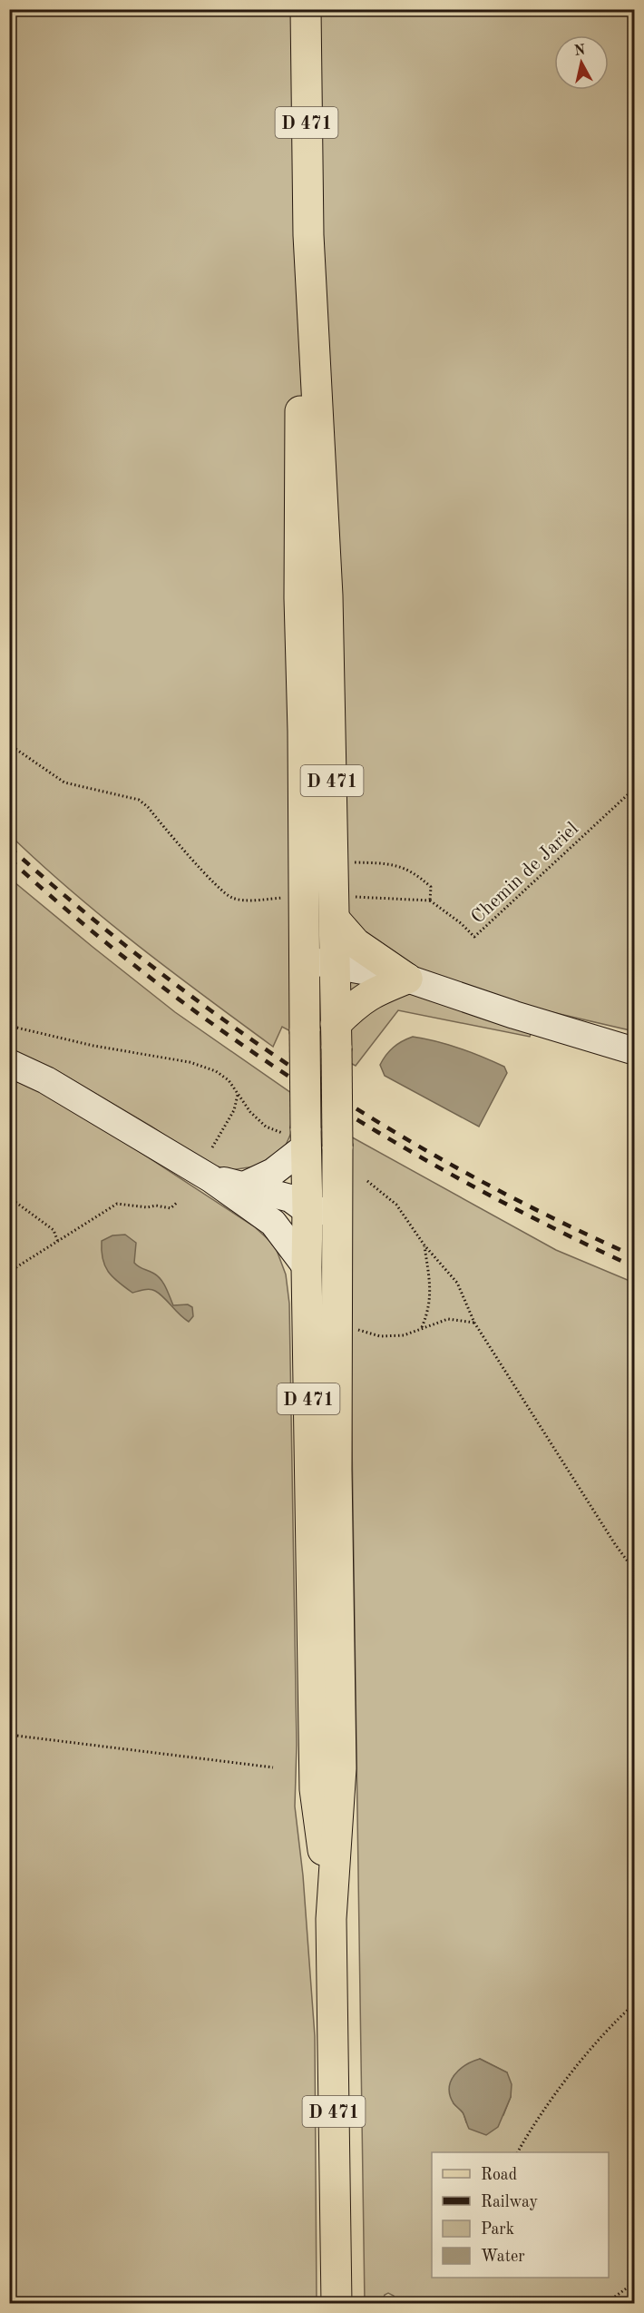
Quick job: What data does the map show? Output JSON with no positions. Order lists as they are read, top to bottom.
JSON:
{
  "streets": {
    "main road": ["D 471"],
    "path": ["Chemin de Jariel"]
  },
  "legend": [
    "Road",
    "Railway",
    "Park",
    "Water"
  ],
  "north": "top"
}
